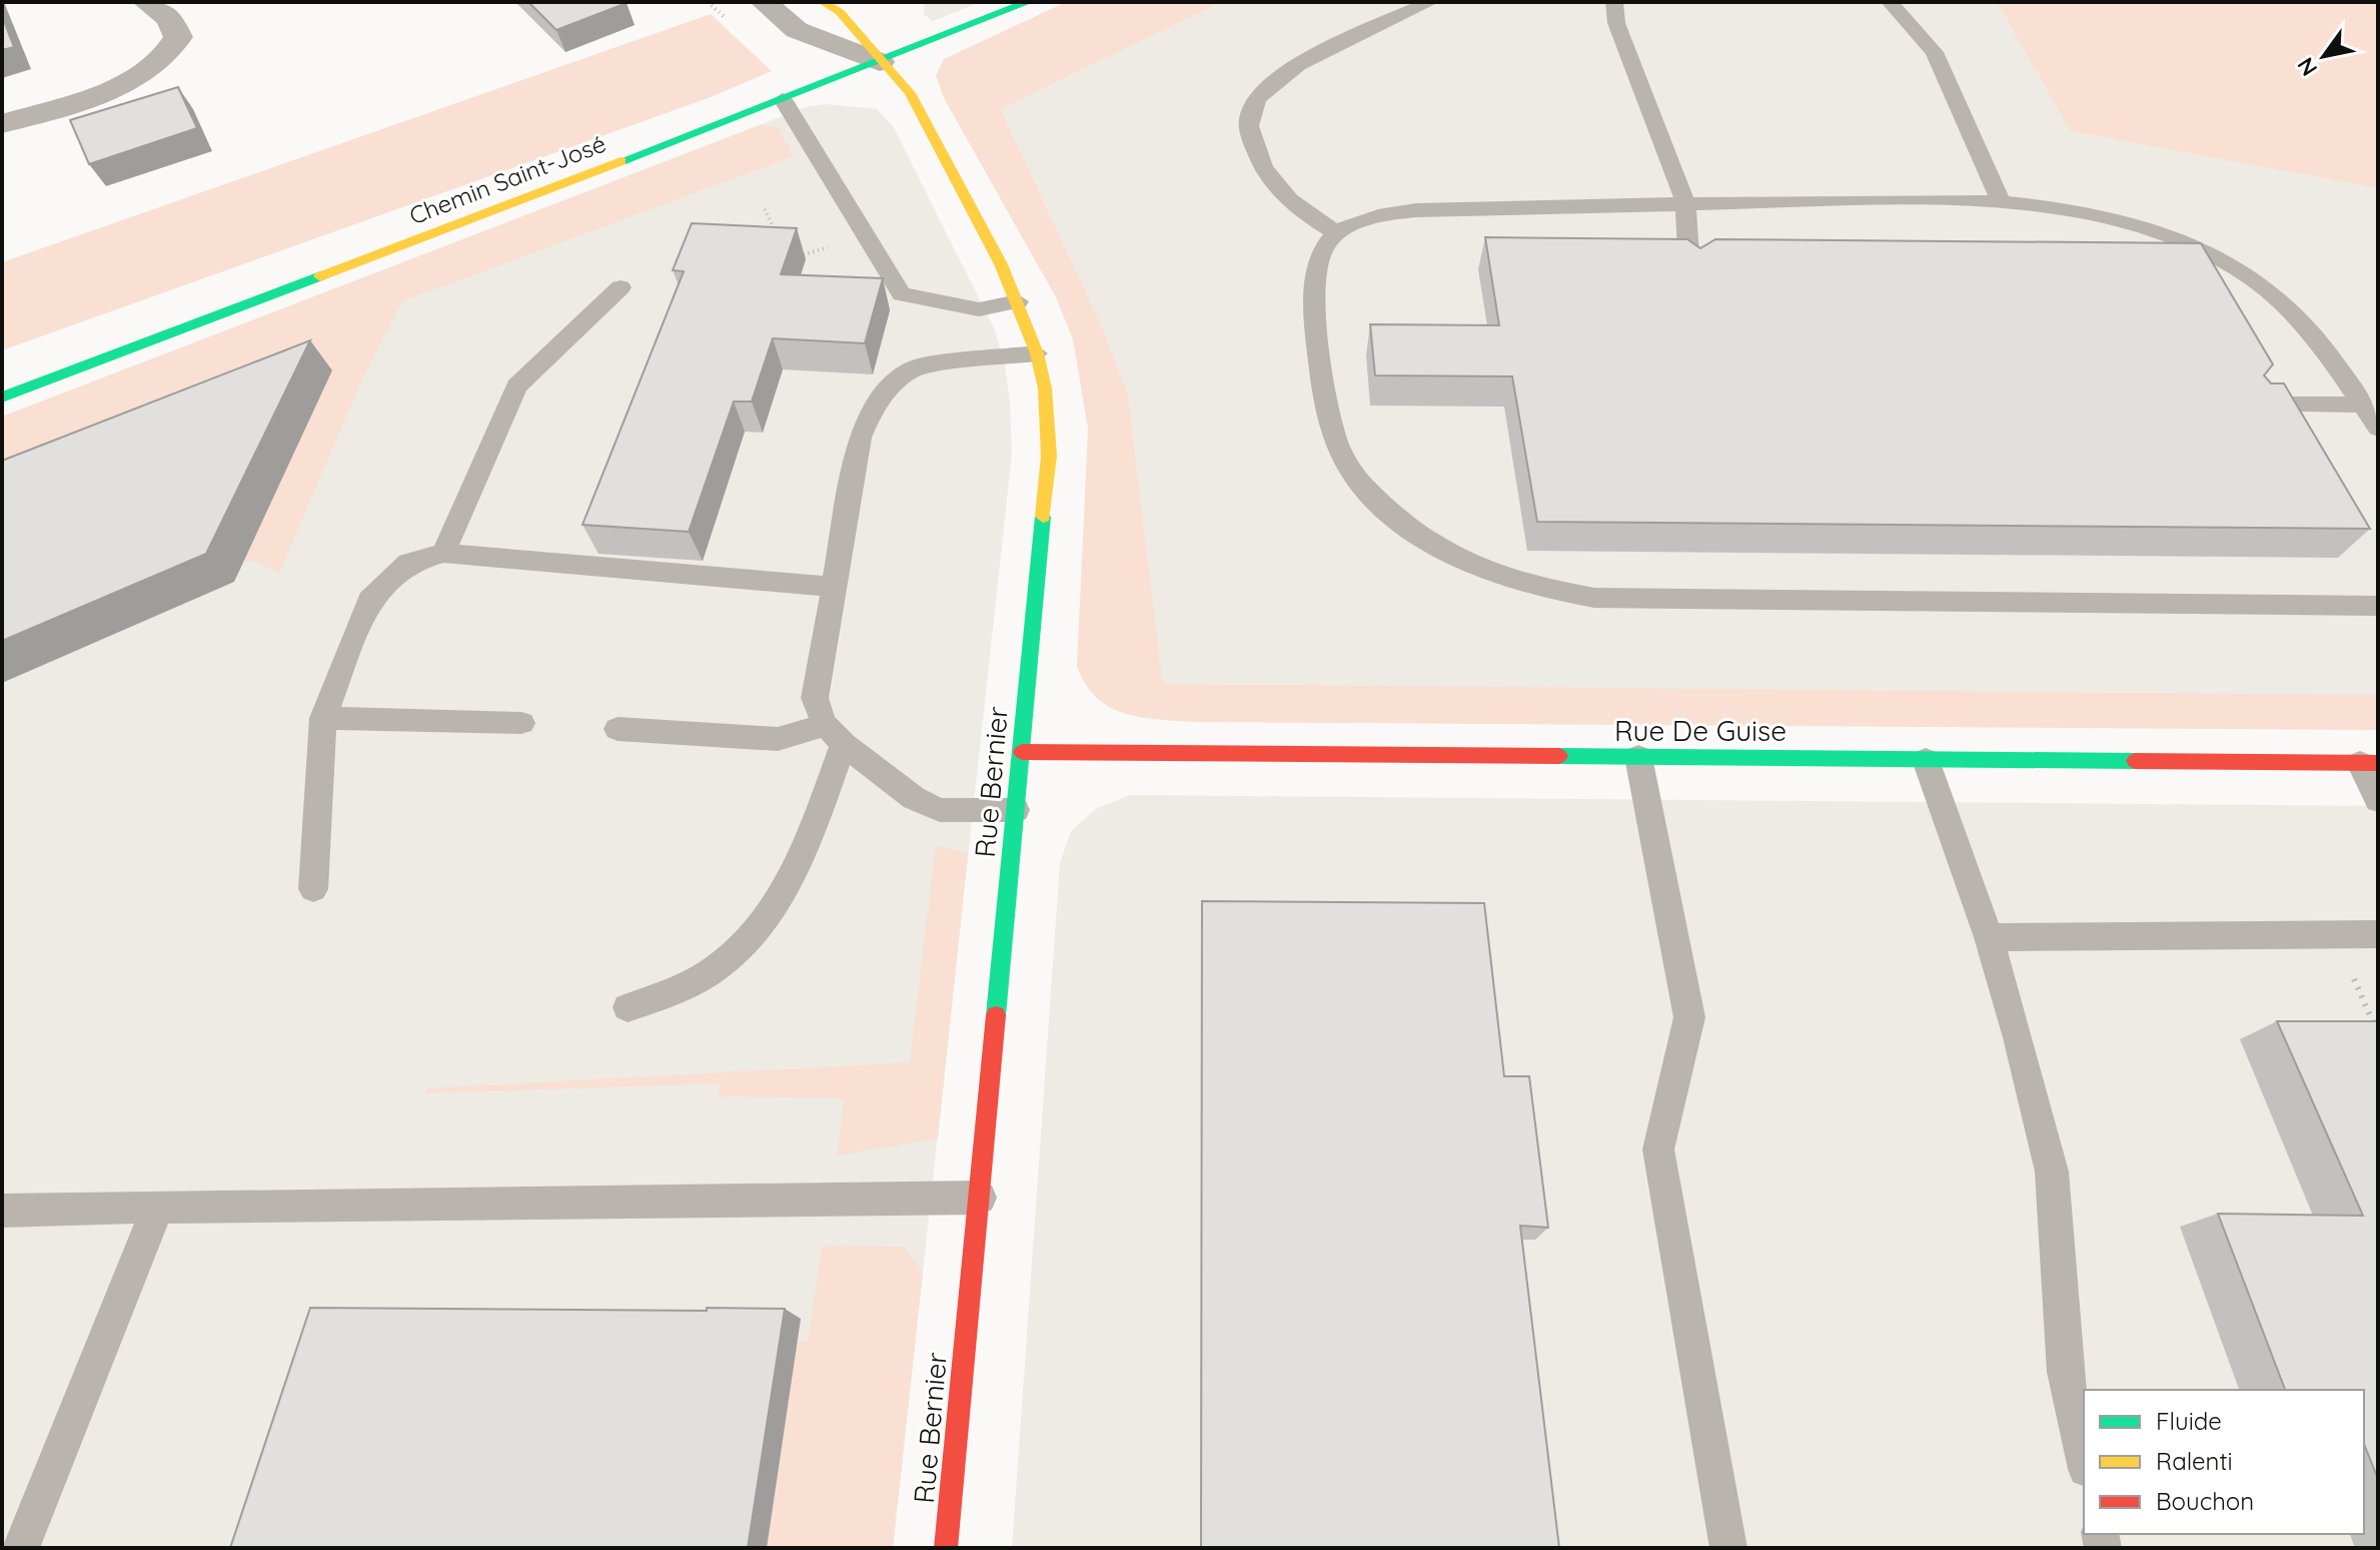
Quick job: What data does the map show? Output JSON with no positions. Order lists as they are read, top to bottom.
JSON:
{
  "streets": {
    "street": ["Chemin Saint-José", "Rue De Guise", "Rue Bernier"]
  },
  "crossings": [
    ["Chemin Saint-José", "Rue Bernier"],
    ["Rue De Guise", "Rue Bernier"]
  ],
  "legend": ["Fluide", "Ralenti", "Bouchon"],
  "north": "bottom left"
}
